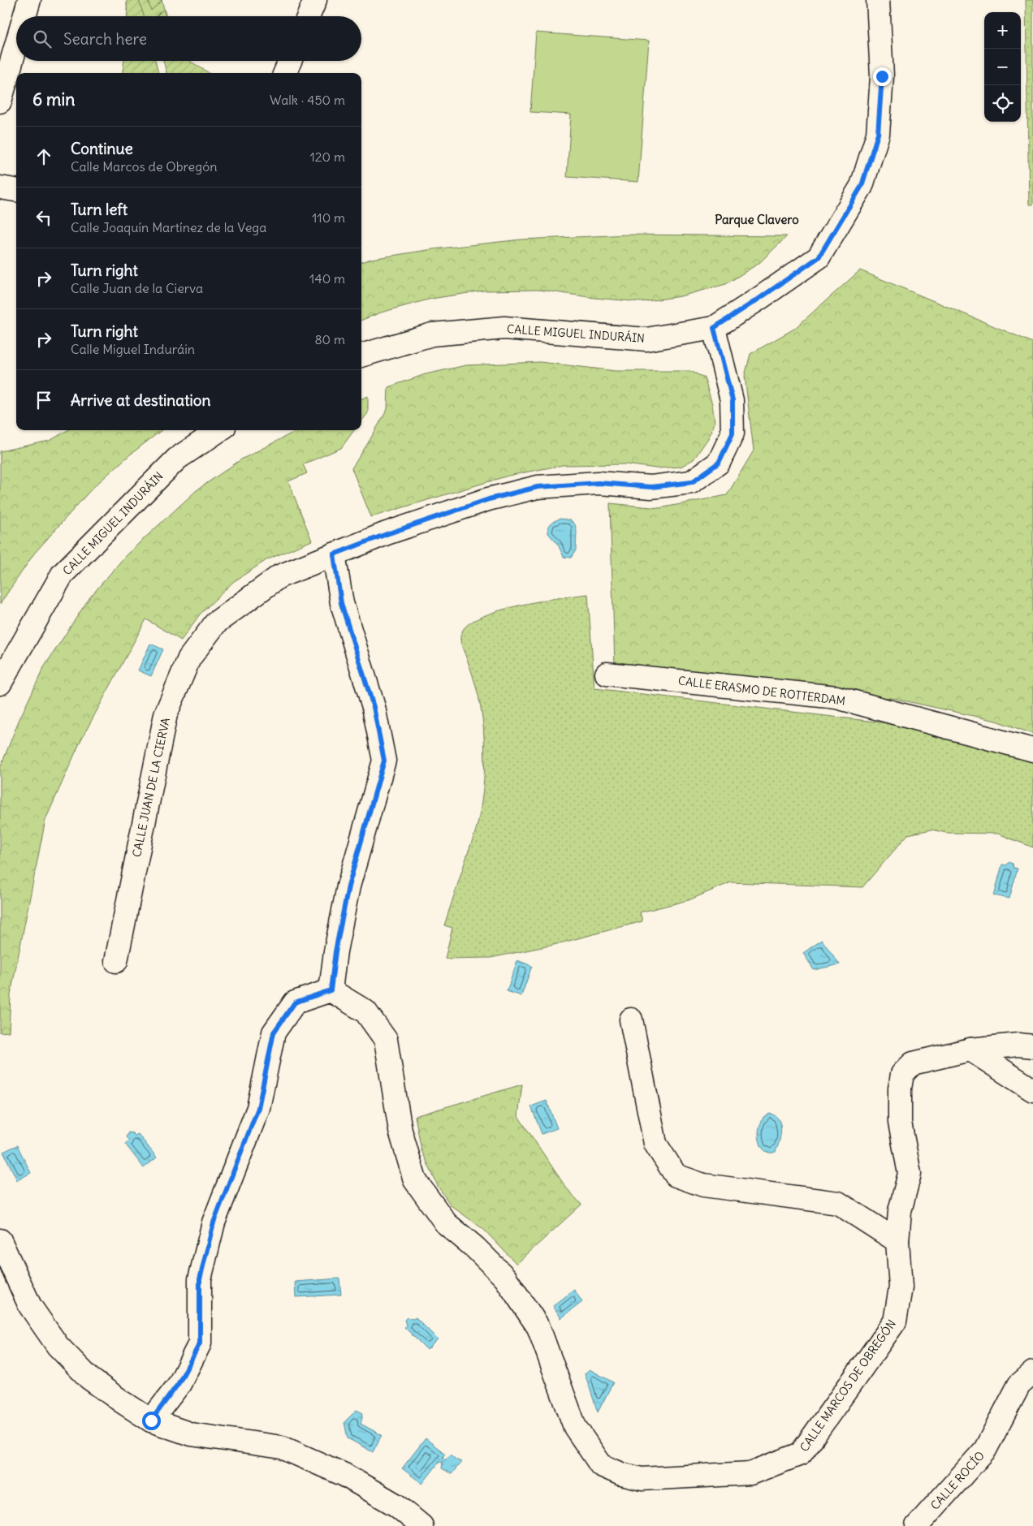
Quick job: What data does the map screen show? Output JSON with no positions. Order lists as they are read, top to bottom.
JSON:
{
  "streets": {
    "street": [
      "CALLE MIGUEL INDURÁIN",
      "CALLE ERASMO DE ROTTERDAM",
      "CALLE JUAN DE LA CIERVA",
      "CALLE MARCOS DE OBREGÓN",
      "CALLE ROCÍO"
    ]
  },
  "crossings": [
    ["CALLE MIGUEL INDURÁIN", "CALLE JUAN DE LA CIERVA"]
  ],
  "districts": ["Parque Clavero"],
  "page": {
    "map_buttons": ["+", "−"],
    "search": "Search here",
    "heading": ["6 min", "Walk · 450 m"],
    "list": [
      ["Continue", "Calle Marcos de Obregón", "120 m"],
      ["Turn left", "Calle Joaquín Martínez de la Vega", "110 m"],
      ["Turn right", "Calle Juan de la Cierva", "140 m"],
      ["Turn right", "Calle Miguel Induráin", "80 m"],
      "Arrive at destination"
    ]
  }
}
